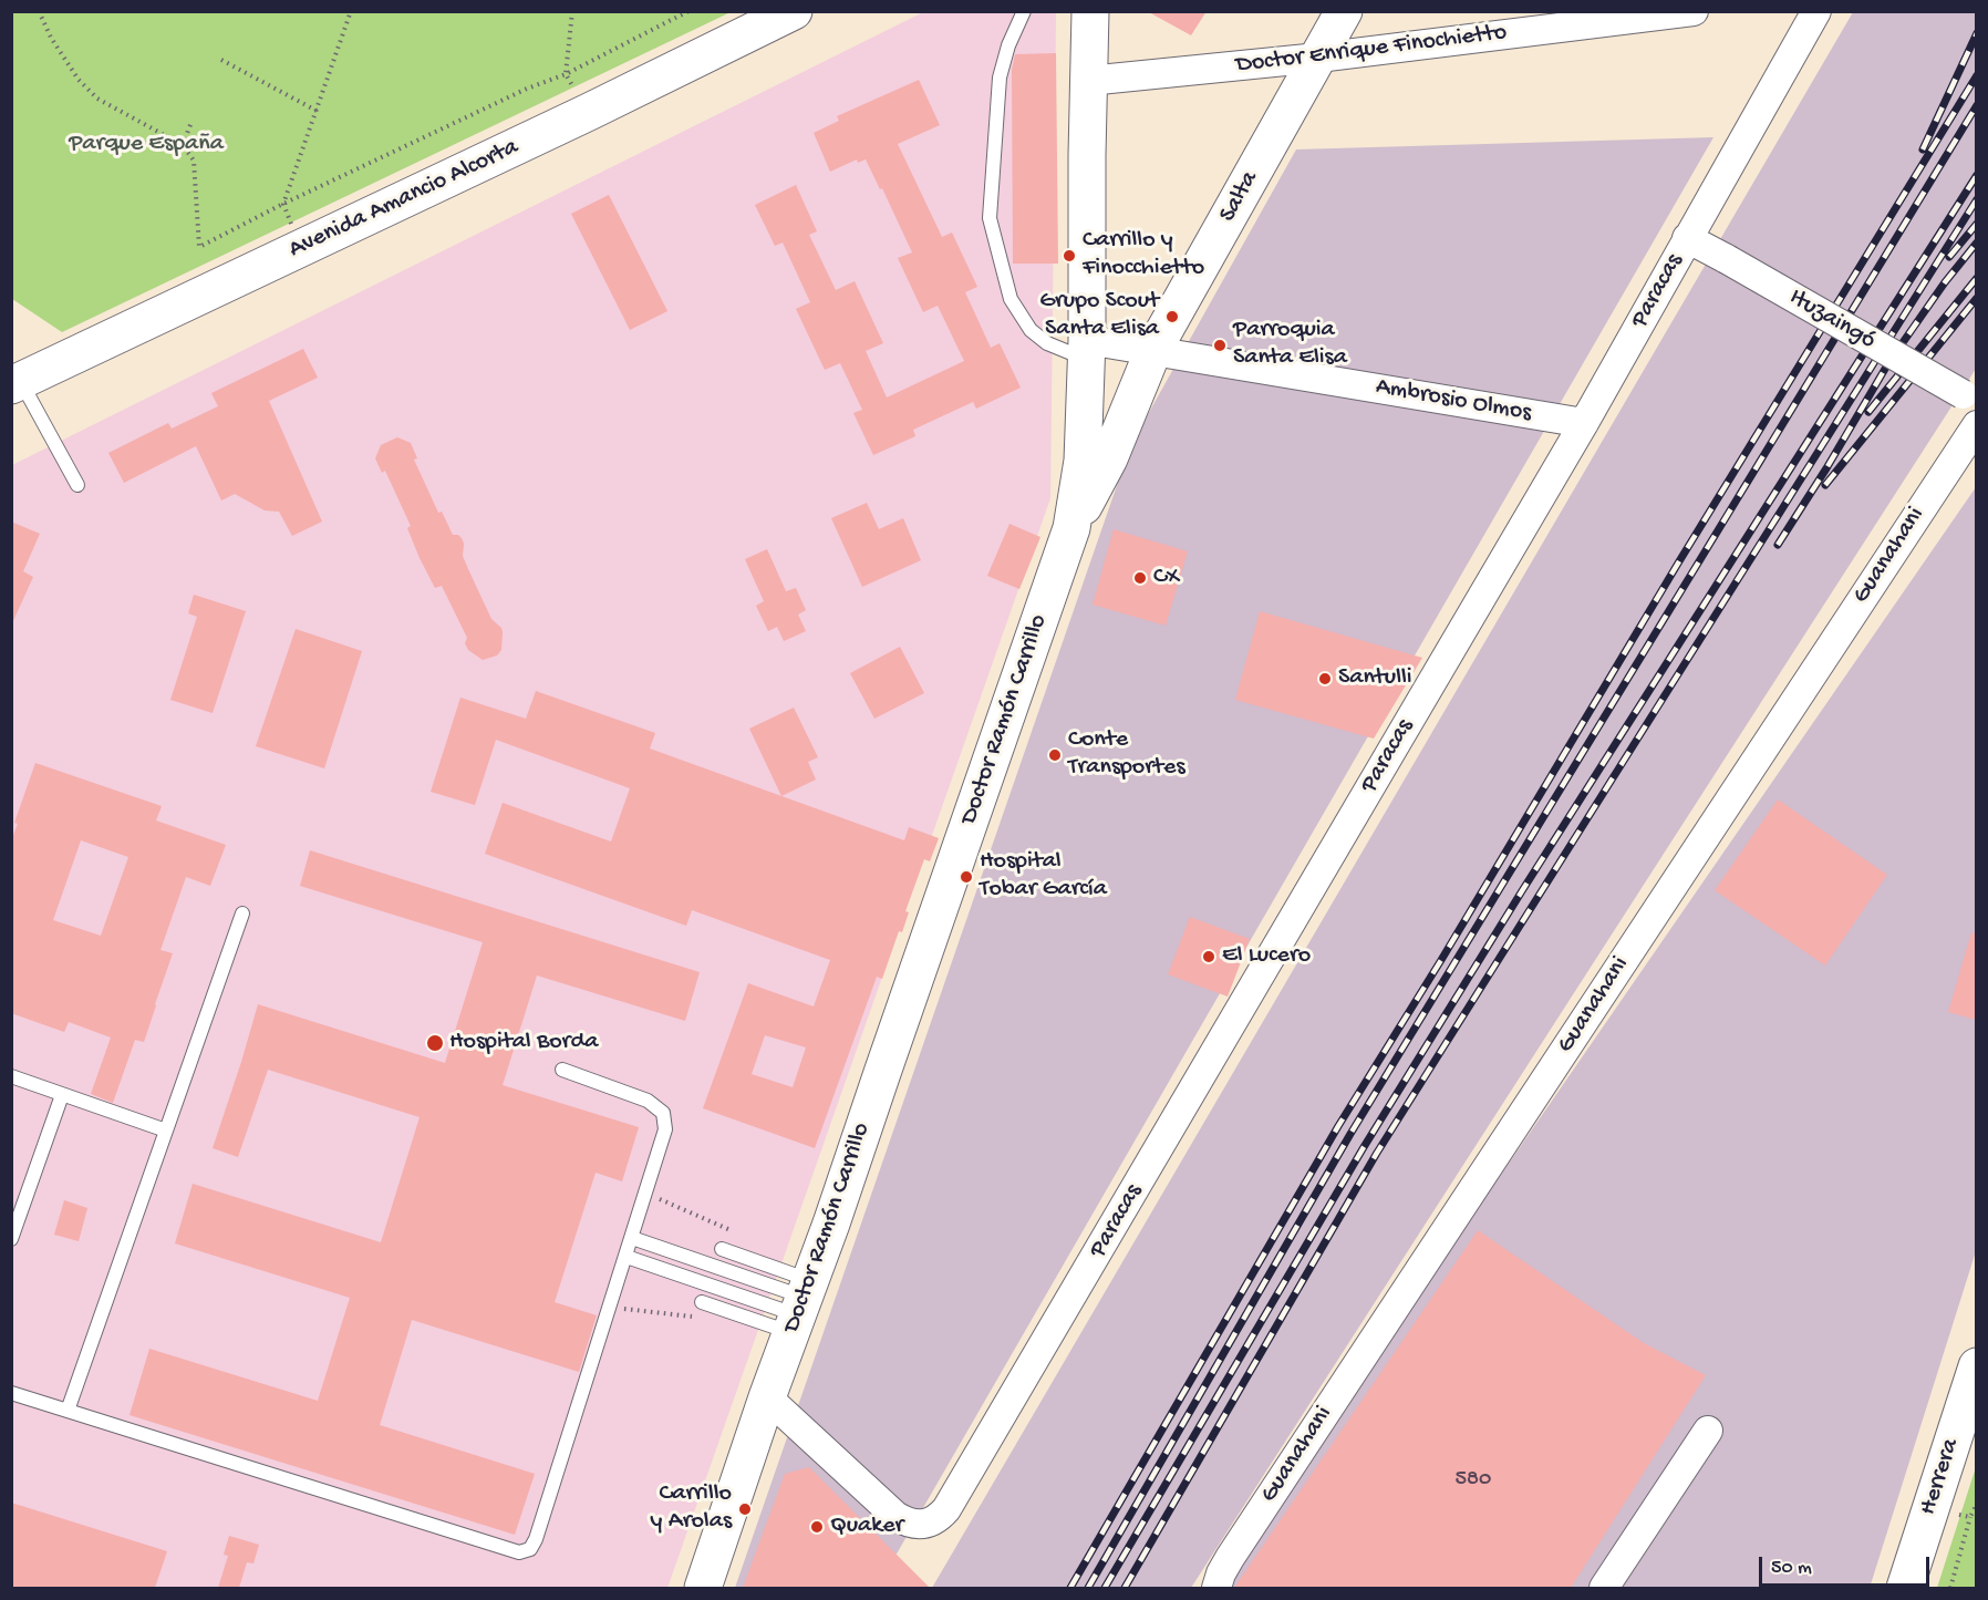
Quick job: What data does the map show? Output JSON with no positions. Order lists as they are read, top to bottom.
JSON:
{
  "streets": {
    "main road": [
      "Salta",
      "Avenida Amancio Alcorta",
      "Doctor Ramón Carrillo",
      "Herrera"
    ],
    "street": [
      "Doctor Enrique Finochietto",
      "Paracas",
      "Ituzaingó",
      "Ambrosio Olmos",
      "Guanahani"
    ]
  },
  "crossings": [
    ["Doctor Enrique Finochietto", "Salta"],
    ["Doctor Enrique Finochietto", "Doctor Ramón Carrillo"],
    ["Salta", "Ambrosio Olmos"],
    ["Salta", "Doctor Ramón Carrillo"],
    ["Paracas", "Ituzaingó"],
    ["Paracas", "Ambrosio Olmos"],
    ["Paracas", "Doctor Ramón Carrillo"],
    ["Ambrosio Olmos", "Doctor Ramón Carrillo"]
  ],
  "parks": ["Parque España"],
  "places": [
    "Carrillo y Finocchietto",
    "Grupo Scout Santa Elisa",
    "Parroquia Santa Elisa",
    "CX",
    "Santulli",
    "Conte Transportes",
    "Hospital Tobar García",
    "El Lucero",
    "Hospital Borda",
    "Carrillo y Arolas",
    "Quaker"
  ],
  "house_numbers": ["580"],
  "scale_bar": "50 m"
}
